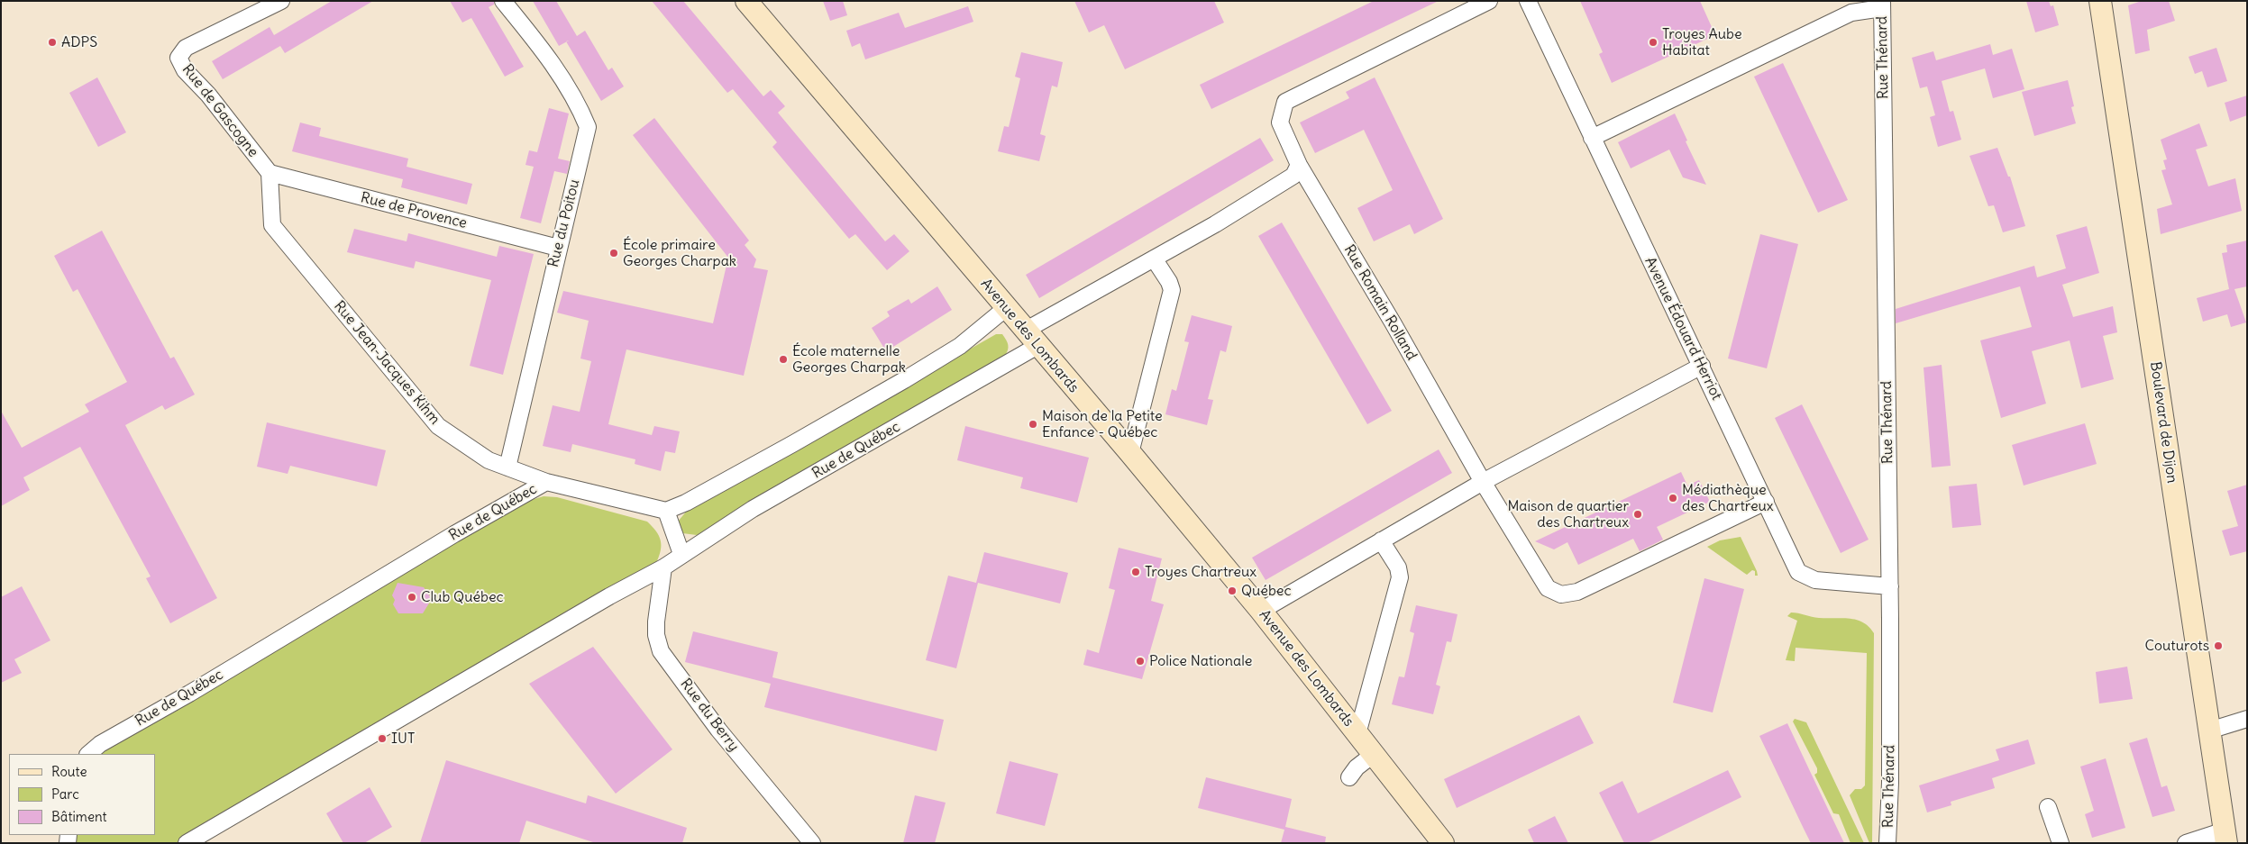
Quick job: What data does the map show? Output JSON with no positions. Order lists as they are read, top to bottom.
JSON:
{
  "streets": {
    "street": [
      "Rue Thénard",
      "Rue de Gascogne",
      "Rue de Provence",
      "Rue du Poitou",
      "Rue Romain Rolland",
      "Avenue Édouard Herriot",
      "Avenue des Lombards",
      "Rue Jean-Jacques Kihm",
      "Boulevard de Dijon",
      "Rue de Québec",
      "Rue du Berry"
    ]
  },
  "crossings": [
    ["Rue Thénard", "Avenue Édouard Herriot"],
    ["Rue de Gascogne", "Rue de Provence"],
    ["Rue de Gascogne", "Rue Jean-Jacques Kihm"],
    ["Rue de Provence", "Rue du Poitou"],
    ["Rue de Provence", "Rue Jean-Jacques Kihm"],
    ["Rue du Poitou", "Rue Jean-Jacques Kihm"],
    ["Rue Romain Rolland", "Avenue Édouard Herriot"],
    ["Rue Romain Rolland", "Rue de Québec"],
    ["Avenue des Lombards", "Rue de Québec"],
    ["Rue Jean-Jacques Kihm", "Rue de Québec"],
    ["Rue de Québec", "Rue du Berry"]
  ],
  "places": [
    "ADPS",
    "Troyes Aube Habitat",
    "École primaire Georges Charpak",
    "École maternelle Georges Charpak",
    "Maison de la Petite Enfance - Québec",
    "Médiathèque des Chartreux",
    "Maison de quartier des Chartreux",
    "Troyes Chartreux",
    "Québec",
    "Club Québec",
    "Couturots",
    "Police Nationale",
    "IUT"
  ],
  "legend": ["Route", "Parc", "Bâtiment"]
}
